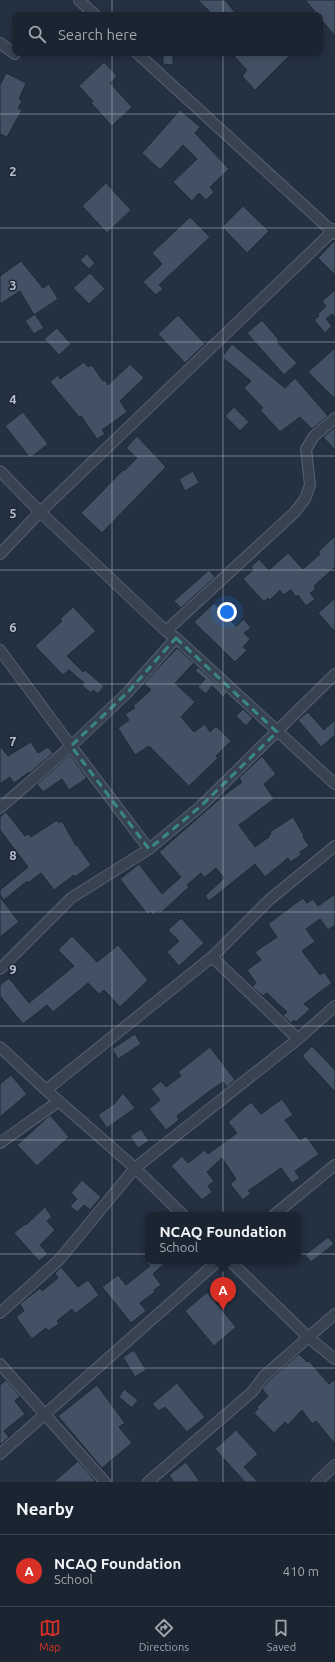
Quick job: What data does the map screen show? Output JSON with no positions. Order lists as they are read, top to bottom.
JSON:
{
  "page": {
    "search": "Search here",
    "popup": ["NCAQ Foundation", "School"],
    "pins": "A",
    "heading": "Nearby",
    "list": [
      {
        "mark": "A",
        "name": "NCAQ Foundation",
        "note": "School",
        "value": "410 m"
      }
    ],
    "nav": ["Map", "Directions", "Saved"]
  },
  "grid": {
    "rows": [
      "2",
      "3",
      "4",
      "5",
      "6",
      "7",
      "8",
      "9"
    ]
  }
}
